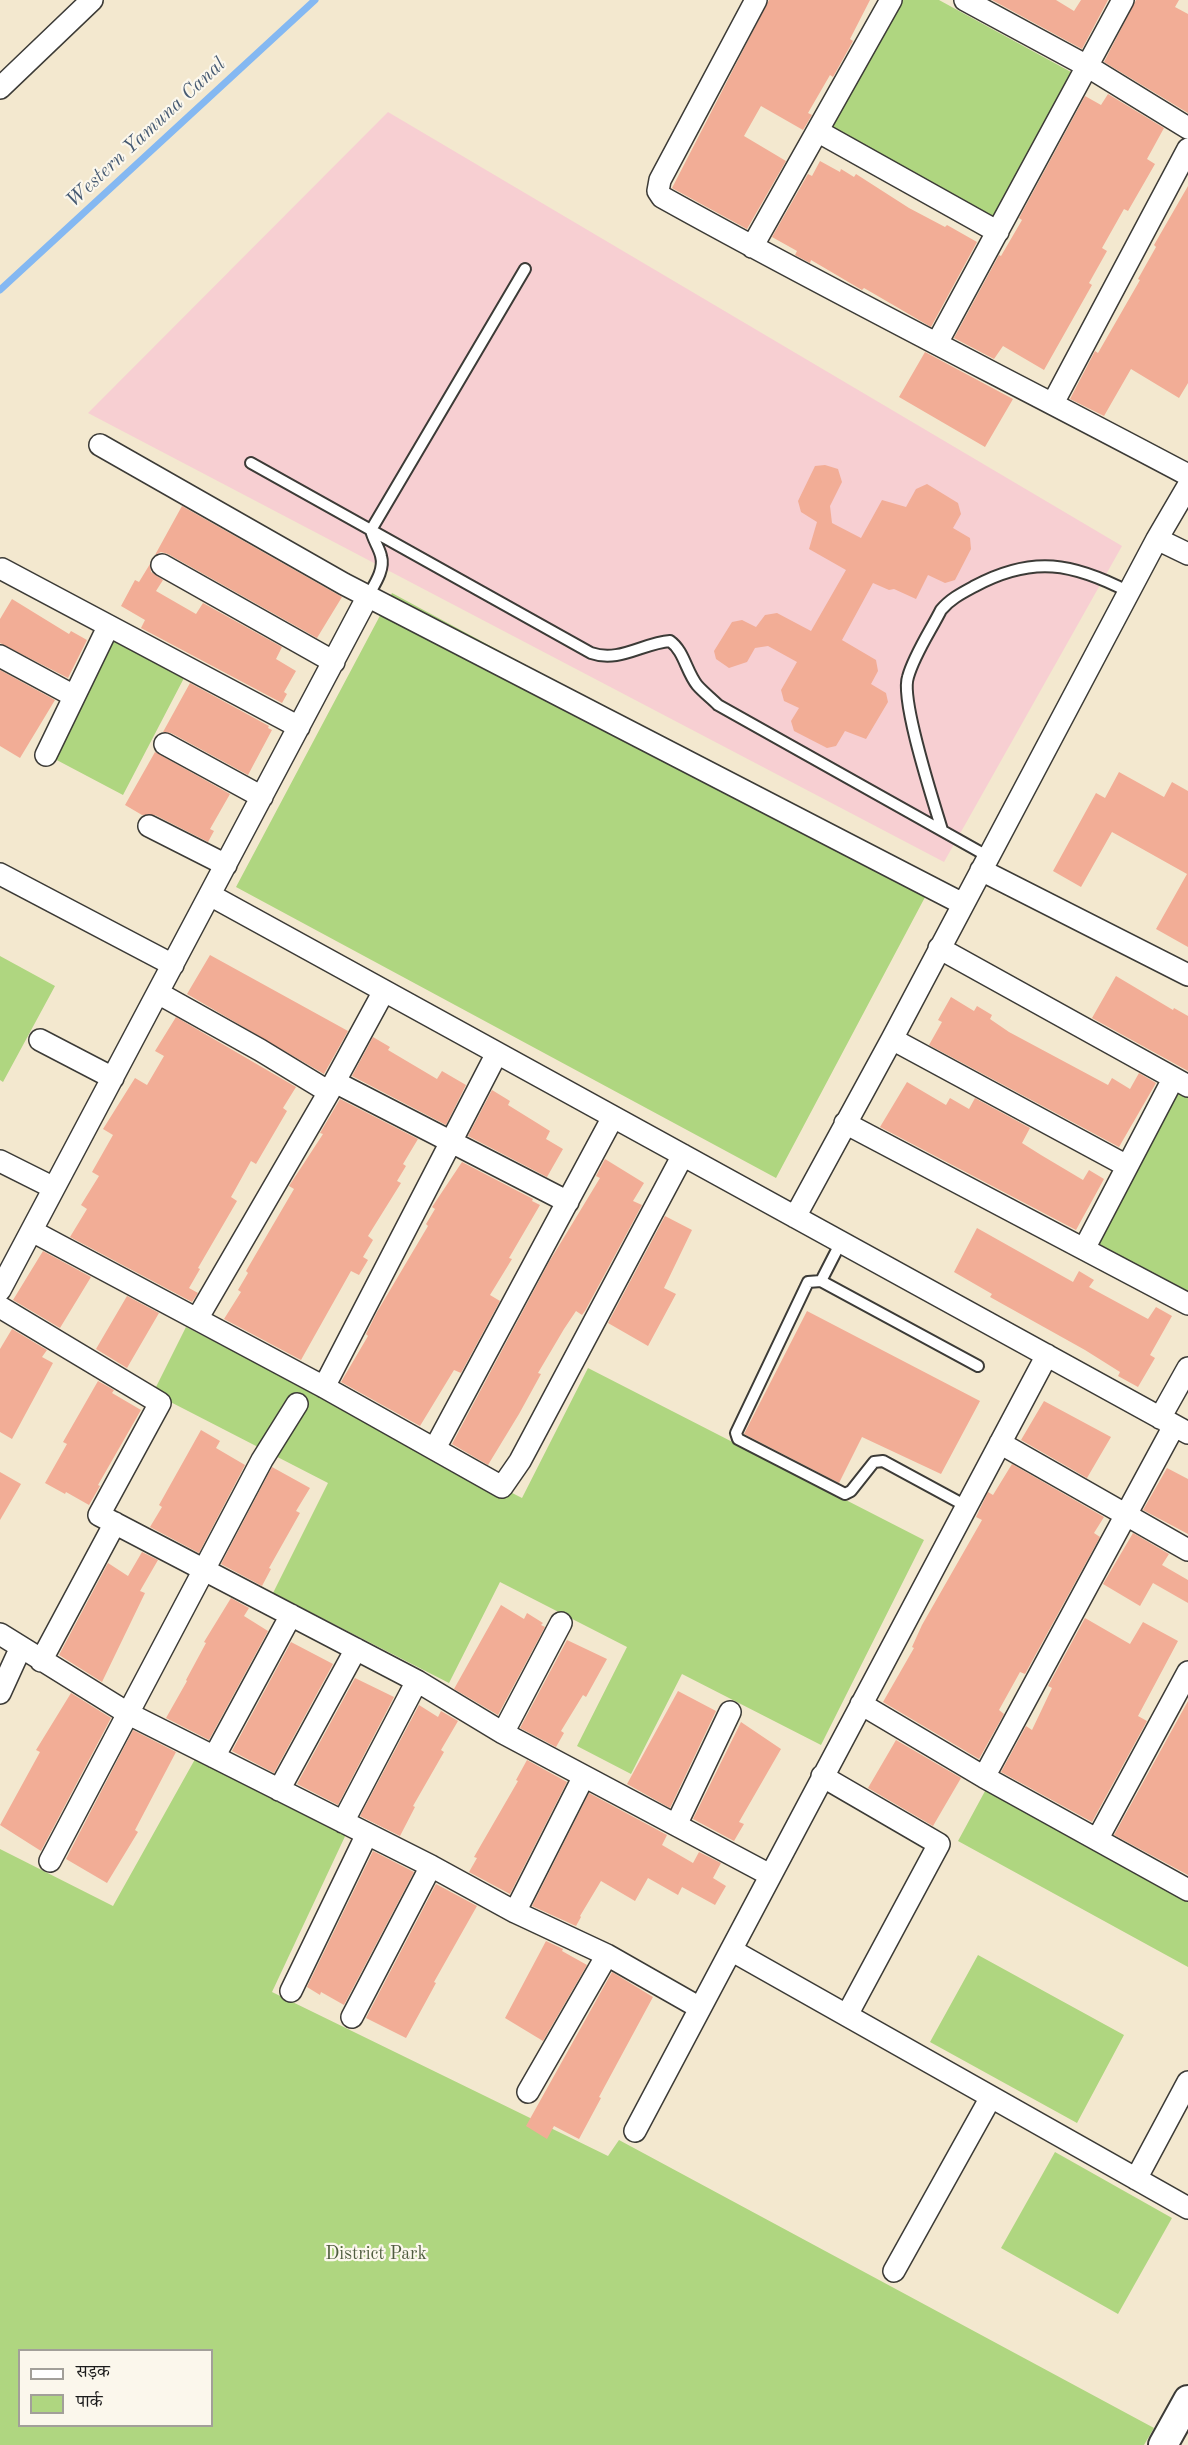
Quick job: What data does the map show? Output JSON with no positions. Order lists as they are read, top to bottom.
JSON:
{
  "water": ["Western Yamuna Canal"],
  "parks": ["District Park"],
  "legend": ["सड़क", "पार्क"]
}
